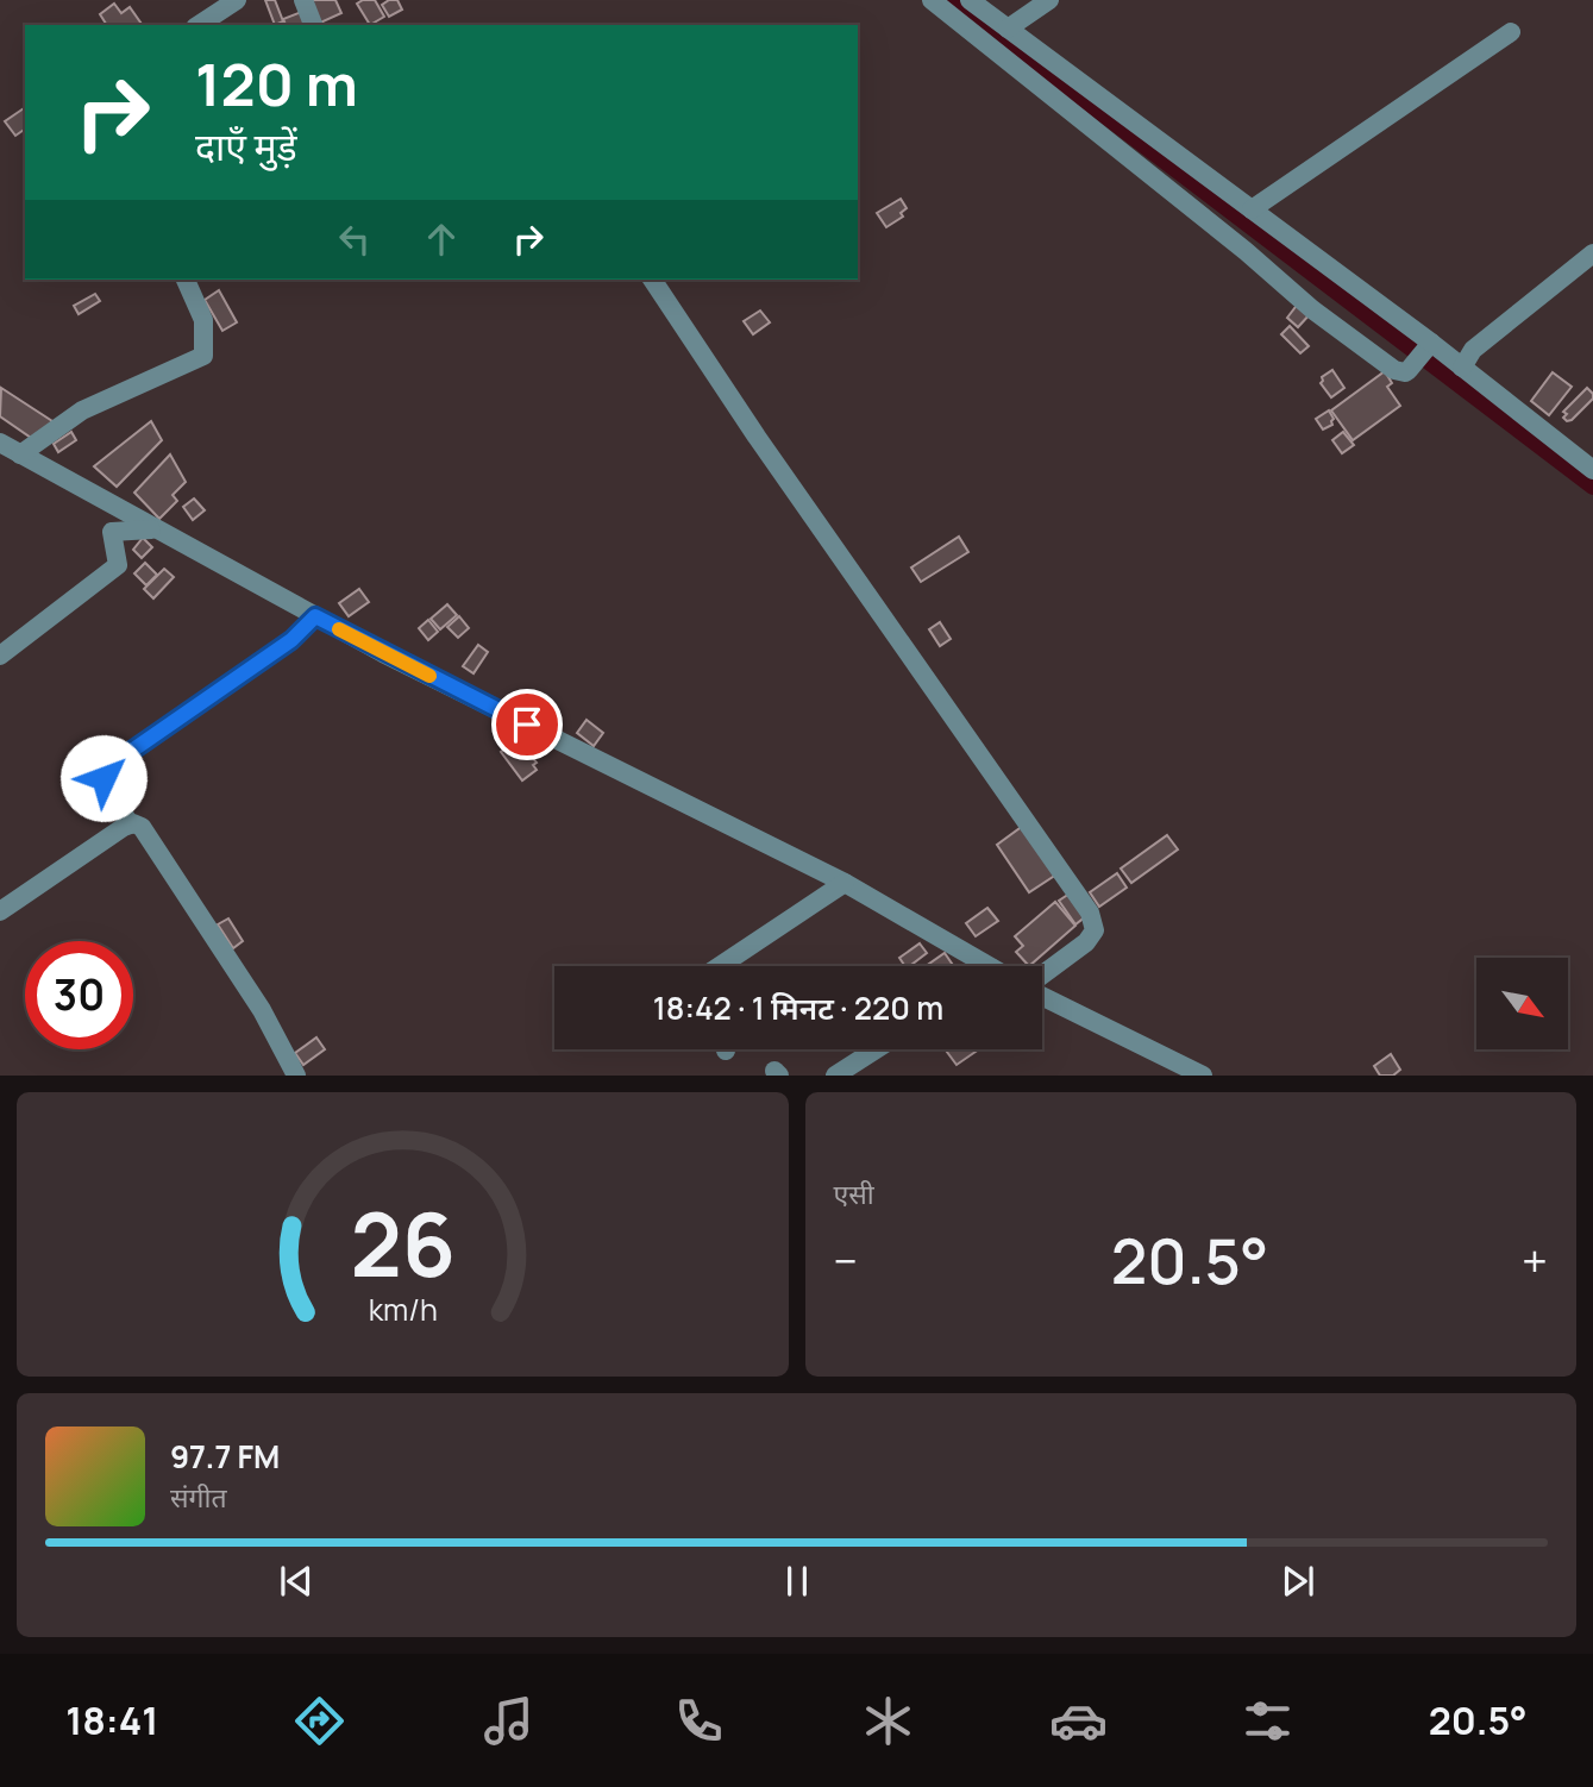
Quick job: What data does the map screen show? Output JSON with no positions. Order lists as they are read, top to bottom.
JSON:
{
  "north": "bottom right",
  "page": {
    "turn": ["120 m", "दाएँ मुड़ें"],
    "limit": "30",
    "trip": "18:42 · 1 मिनट · 220 m",
    "tile": "एसी",
    "heat": ["−", "20.5°", "+"],
    "song": ["97.7 FM", "संगीत"],
    "tabs": ["18:41", "20.5°"],
    "gauge": ["26", "km/h"]
  }
}
